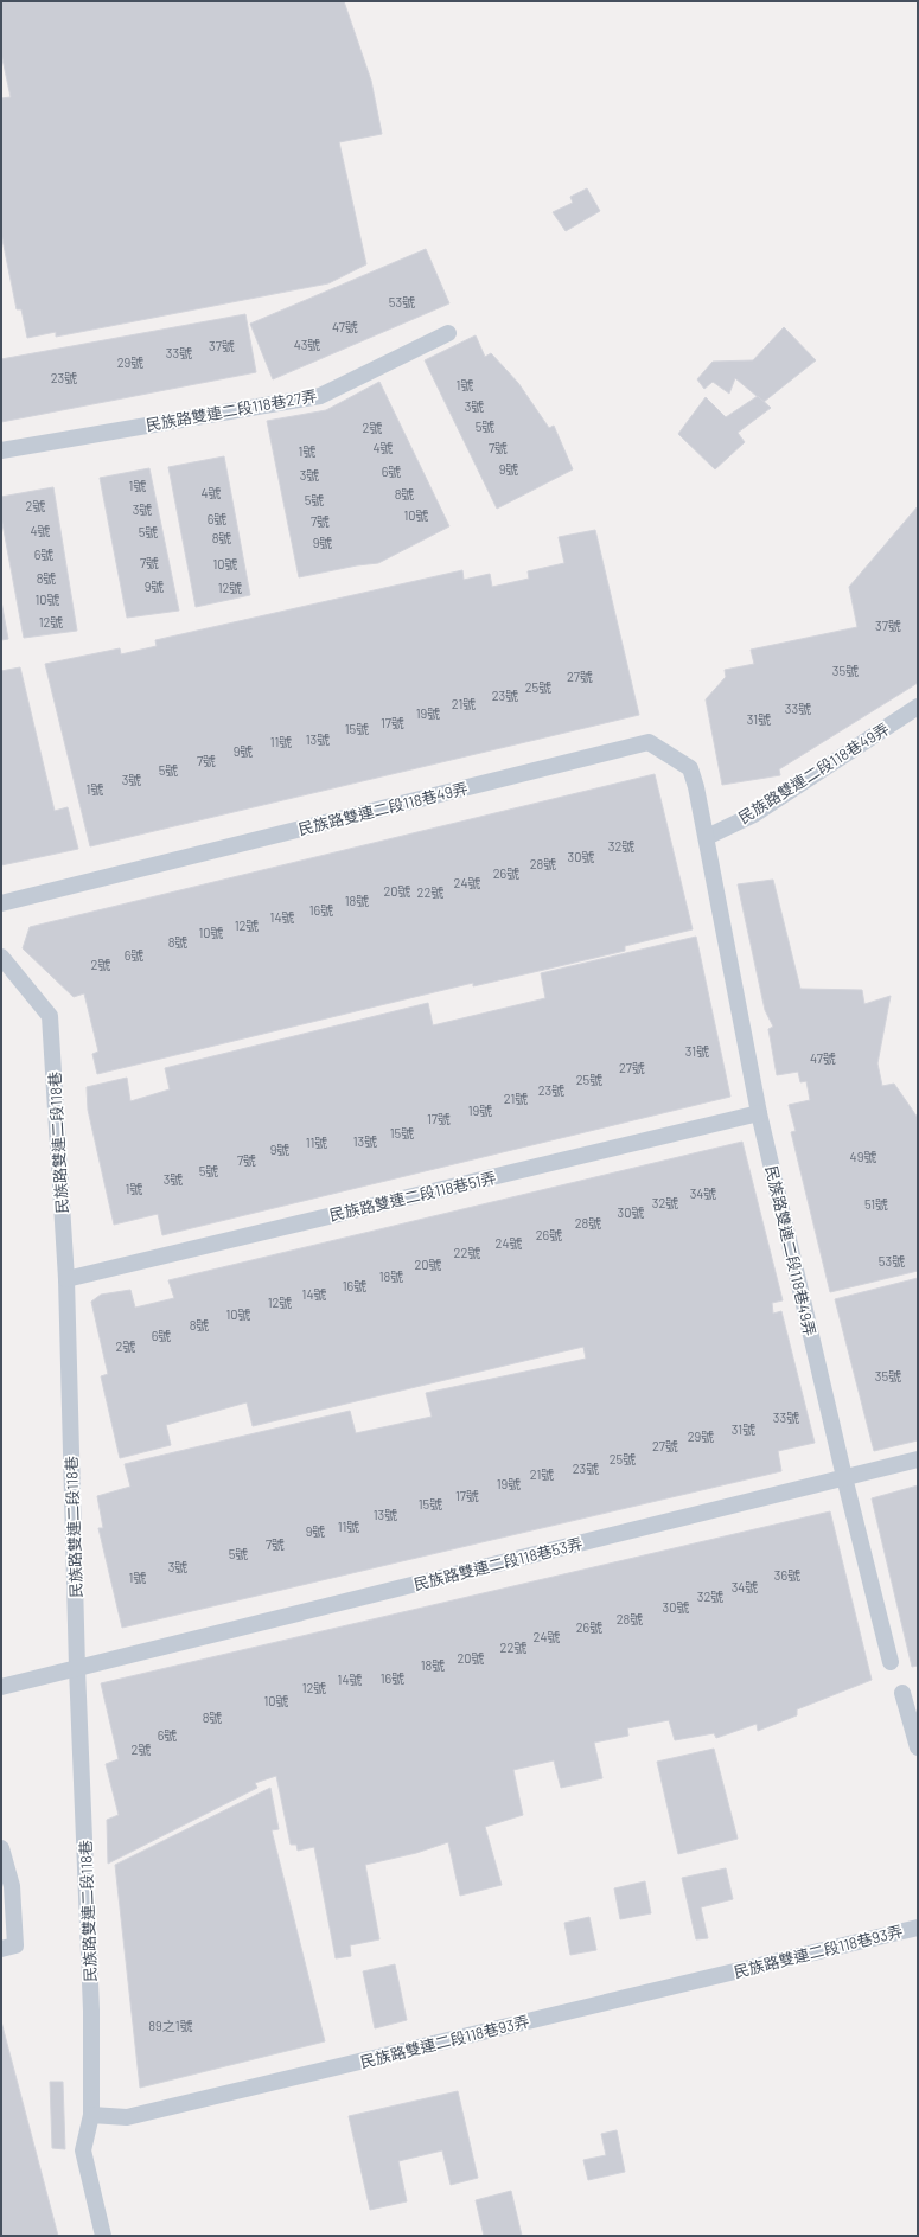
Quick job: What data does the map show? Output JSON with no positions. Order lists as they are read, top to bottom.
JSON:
{
  "streets": {
    "lane": [
      "民族路雙連二段118巷27弄",
      "民族路雙連二段118巷49弄",
      "民族路雙連二段118巷",
      "民族路雙連二段118巷51弄",
      "民族路雙連二段118巷53弄",
      "民族路雙連二段118巷93弄"
    ]
  },
  "crossings": [
    ["民族路雙連二段118巷49弄", "民族路雙連二段118巷51弄"],
    ["民族路雙連二段118巷49弄", "民族路雙連二段118巷53弄"],
    ["民族路雙連二段118巷", "民族路雙連二段118巷51弄"],
    ["民族路雙連二段118巷", "民族路雙連二段118巷53弄"],
    ["民族路雙連二段118巷", "民族路雙連二段118巷93弄"]
  ],
  "house_numbers": [
    "53號",
    "47號",
    "43號",
    "37號",
    "33號",
    "29號",
    "23號",
    "1號",
    "3號",
    "5號",
    "2號",
    "4號",
    "7號",
    "1號",
    "9號",
    "6號",
    "3號",
    "1號",
    "4號",
    "8號",
    "5號",
    "2號",
    "3號",
    "10號",
    "6號",
    "7號",
    "4號",
    "5號",
    "8號",
    "9號",
    "6號",
    "7號",
    "10號",
    "8號",
    "9號",
    "12號",
    "10號",
    "12號",
    "37號",
    "35號",
    "27號",
    "25號",
    "23號",
    "21號",
    "33號",
    "19號",
    "31號",
    "17號",
    "15號",
    "13號",
    "11號",
    "9號",
    "7號",
    "5號",
    "3號",
    "1號",
    "32號",
    "30號",
    "28號",
    "26號",
    "24號",
    "20號",
    "22號",
    "18號",
    "16號",
    "14號",
    "12號",
    "10號",
    "8號",
    "6號",
    "2號",
    "31號",
    "47號",
    "27號",
    "25號",
    "23號",
    "21號",
    "19號",
    "17號",
    "15號",
    "13號",
    "11號",
    "9號",
    "49號",
    "7號",
    "5號",
    "3號",
    "1號",
    "34號",
    "32號",
    "51號",
    "30號",
    "28號",
    "26號",
    "24號",
    "22號",
    "53號",
    "20號",
    "18號",
    "16號",
    "14號",
    "12號",
    "10號",
    "8號",
    "6號",
    "2號",
    "35號",
    "33號",
    "31號",
    "29號",
    "27號",
    "25號",
    "23號",
    "21號",
    "19號",
    "17號",
    "15號",
    "13號",
    "11號",
    "9號",
    "7號",
    "5號",
    "3號",
    "36號",
    "1號",
    "34號",
    "32號",
    "30號",
    "28號",
    "26號",
    "24號",
    "22號",
    "20號",
    "18號",
    "16號",
    "14號",
    "12號",
    "10號",
    "8號",
    "6號",
    "2號",
    "89之1號"
  ]
}
